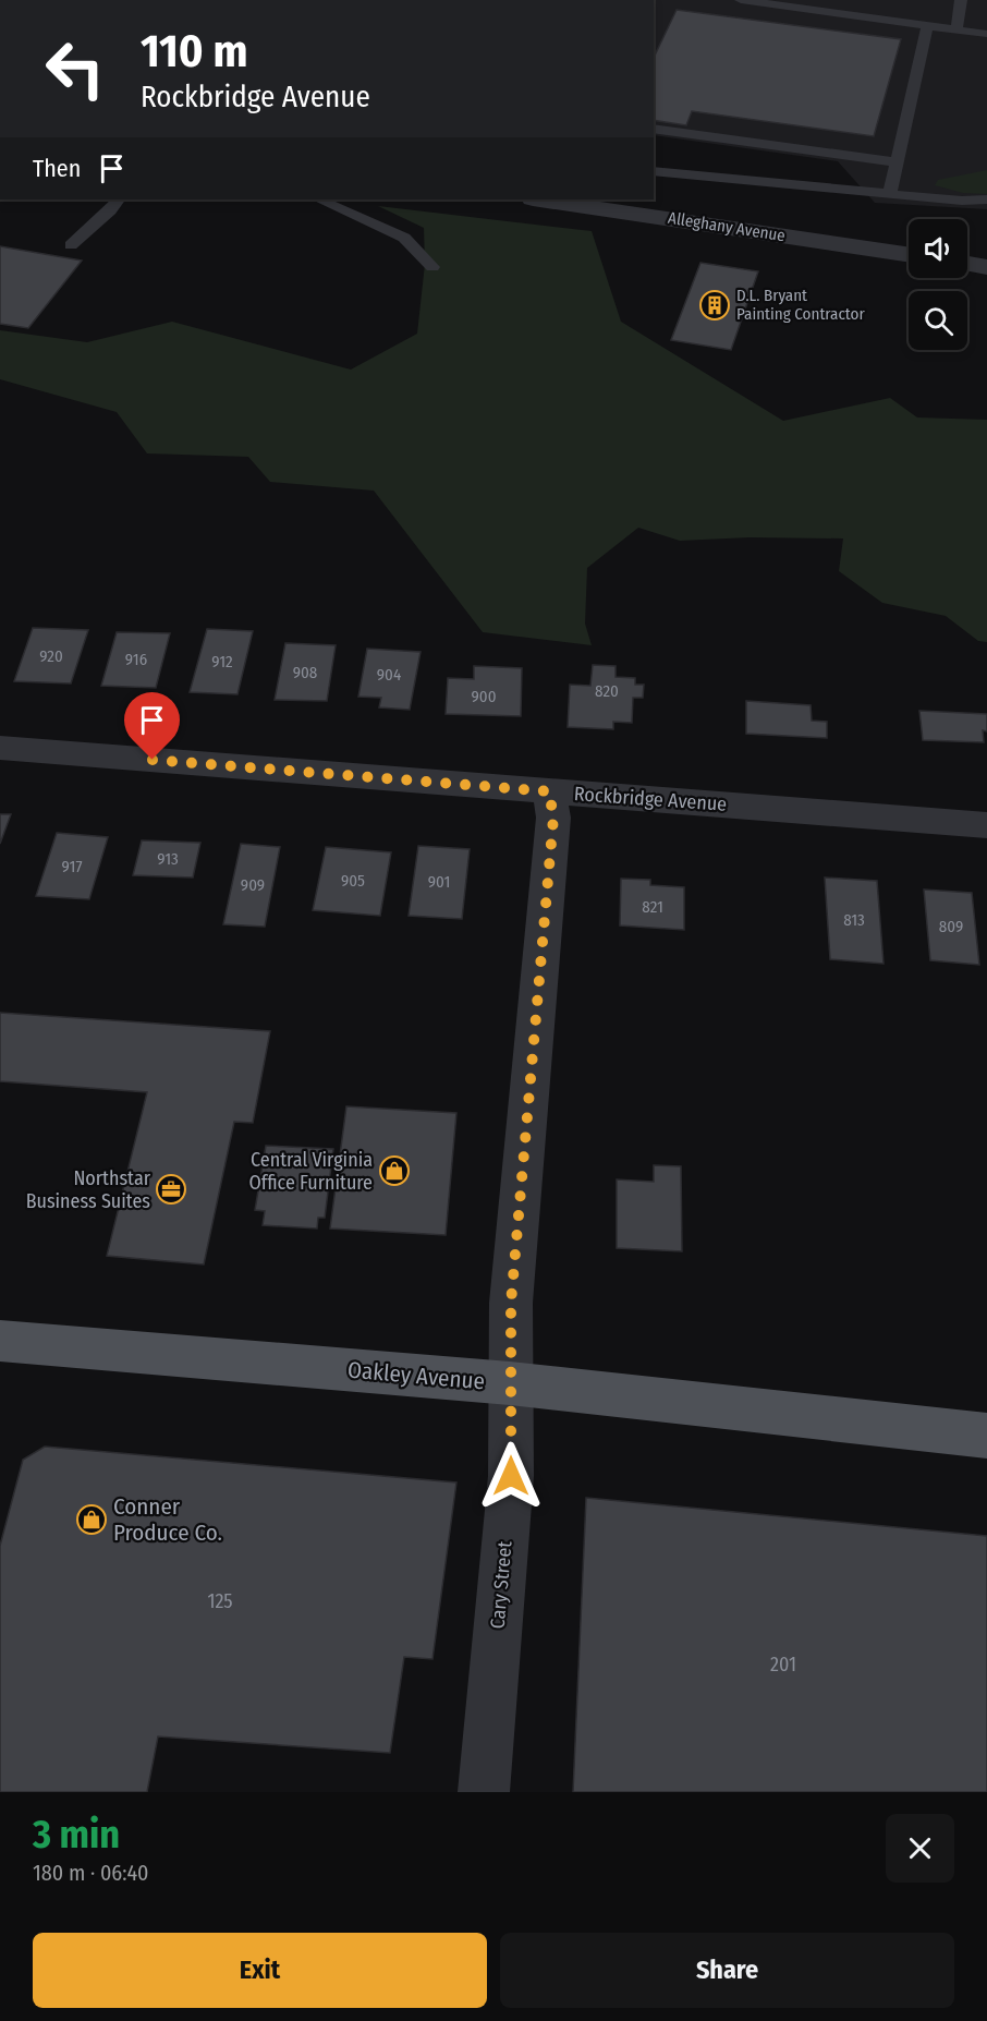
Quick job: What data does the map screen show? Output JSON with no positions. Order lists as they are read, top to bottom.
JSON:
{
  "streets": {
    "main road": ["Oakley Avenue"],
    "street": ["Alleghany Avenue", "Rockbridge Avenue", "Cary Street"]
  },
  "crossings": [
    ["Rockbridge Avenue", "Cary Street"],
    ["Oakley Avenue", "Cary Street"]
  ],
  "places": {
    "building": ["D.L. Bryant Painting Contractor"],
    "shop": ["Central Virginia Office Furniture", "Conner Produce Co."],
    "office": ["Northstar Business Suites"]
  },
  "house_numbers": [
    "920",
    "916",
    "912",
    "908",
    "904",
    "820",
    "900",
    "913",
    "917",
    "905",
    "901",
    "909",
    "821",
    "813",
    "809",
    "125",
    "201"
  ],
  "page": {
    "turn": ["110 m", "Rockbridge Avenue"],
    "then": "Then",
    "heading": ["3 min", "180 m · 06:40"],
    "buttons": ["Exit", "Share"]
  }
}
